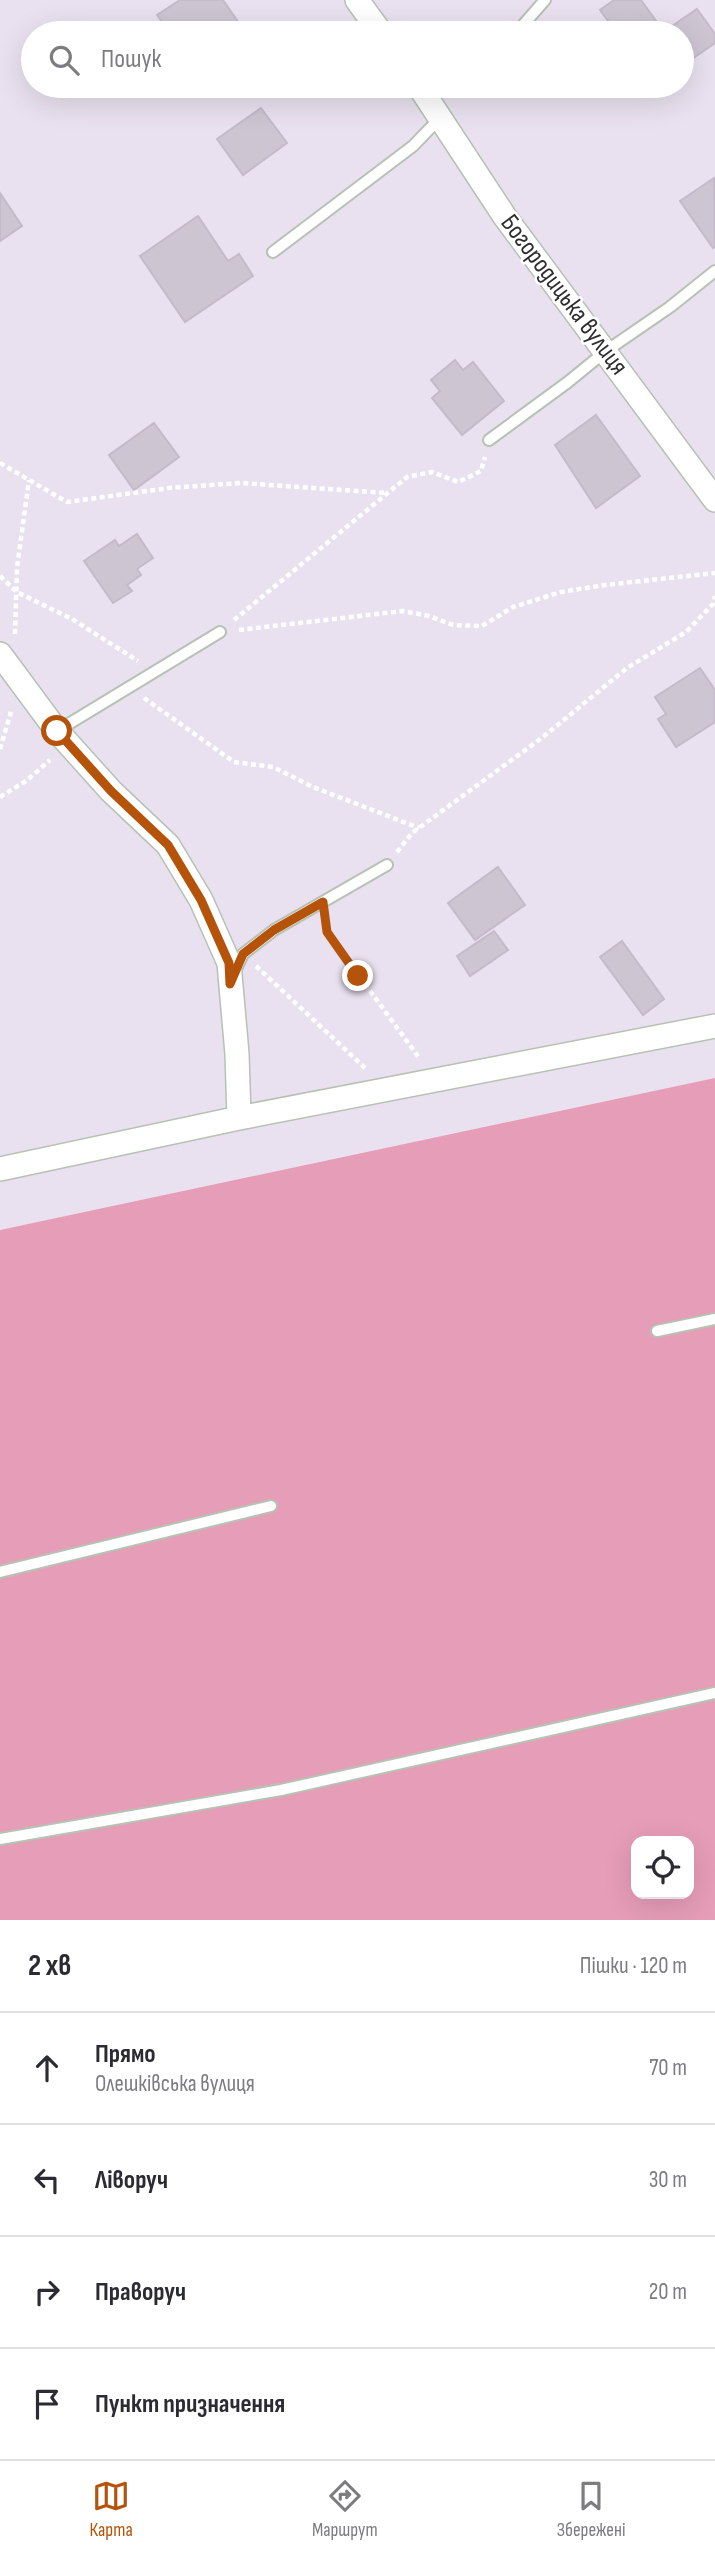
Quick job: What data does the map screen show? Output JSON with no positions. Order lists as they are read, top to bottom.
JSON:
{
  "streets": {
    "street": ["Богородицька вулиця"]
  },
  "page": {
    "search": "Пошук",
    "heading": ["2 хв", "Пішки · 120 m"],
    "list": [
      ["Прямо", "Олешківська вулиця", "70 m"],
      ["Ліворуч", "30 m"],
      ["Праворуч", "20 m"],
      "Пункт призначення"
    ],
    "nav": ["Карта", "Маршрут", "Збережені"]
  }
}
